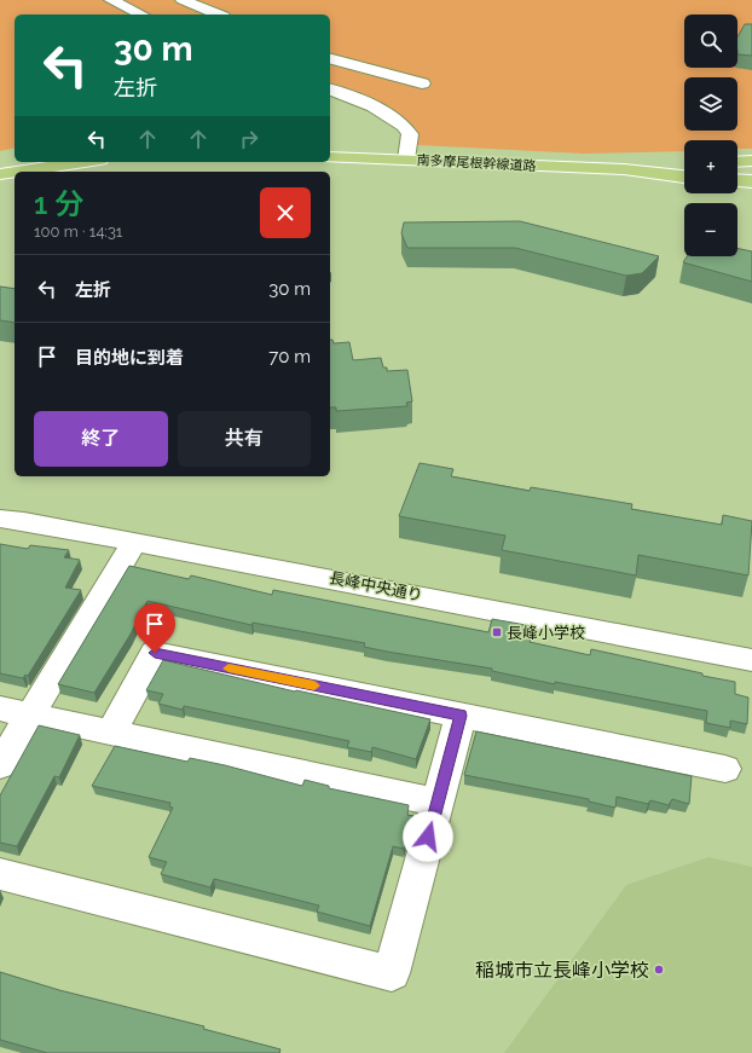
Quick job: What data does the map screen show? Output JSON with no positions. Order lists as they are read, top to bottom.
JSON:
{
  "streets": {
    "main road": ["南多摩尾根幹線道路"],
    "street": ["長峰中央通り"]
  },
  "places": {
    "transit": ["長峰小学校"],
    "other": ["稲城市立長峰小学校"]
  },
  "page": {
    "map_buttons": ["+", "−"],
    "turn": ["30 m", "左折"],
    "heading": ["1 分", "100 m · 14:31"],
    "list": [
      {
        "name": "左折",
        "value": "30 m"
      },
      {
        "name": "目的地に到着",
        "value": "70 m"
      }
    ],
    "buttons": ["終了", "共有"]
  }
}
